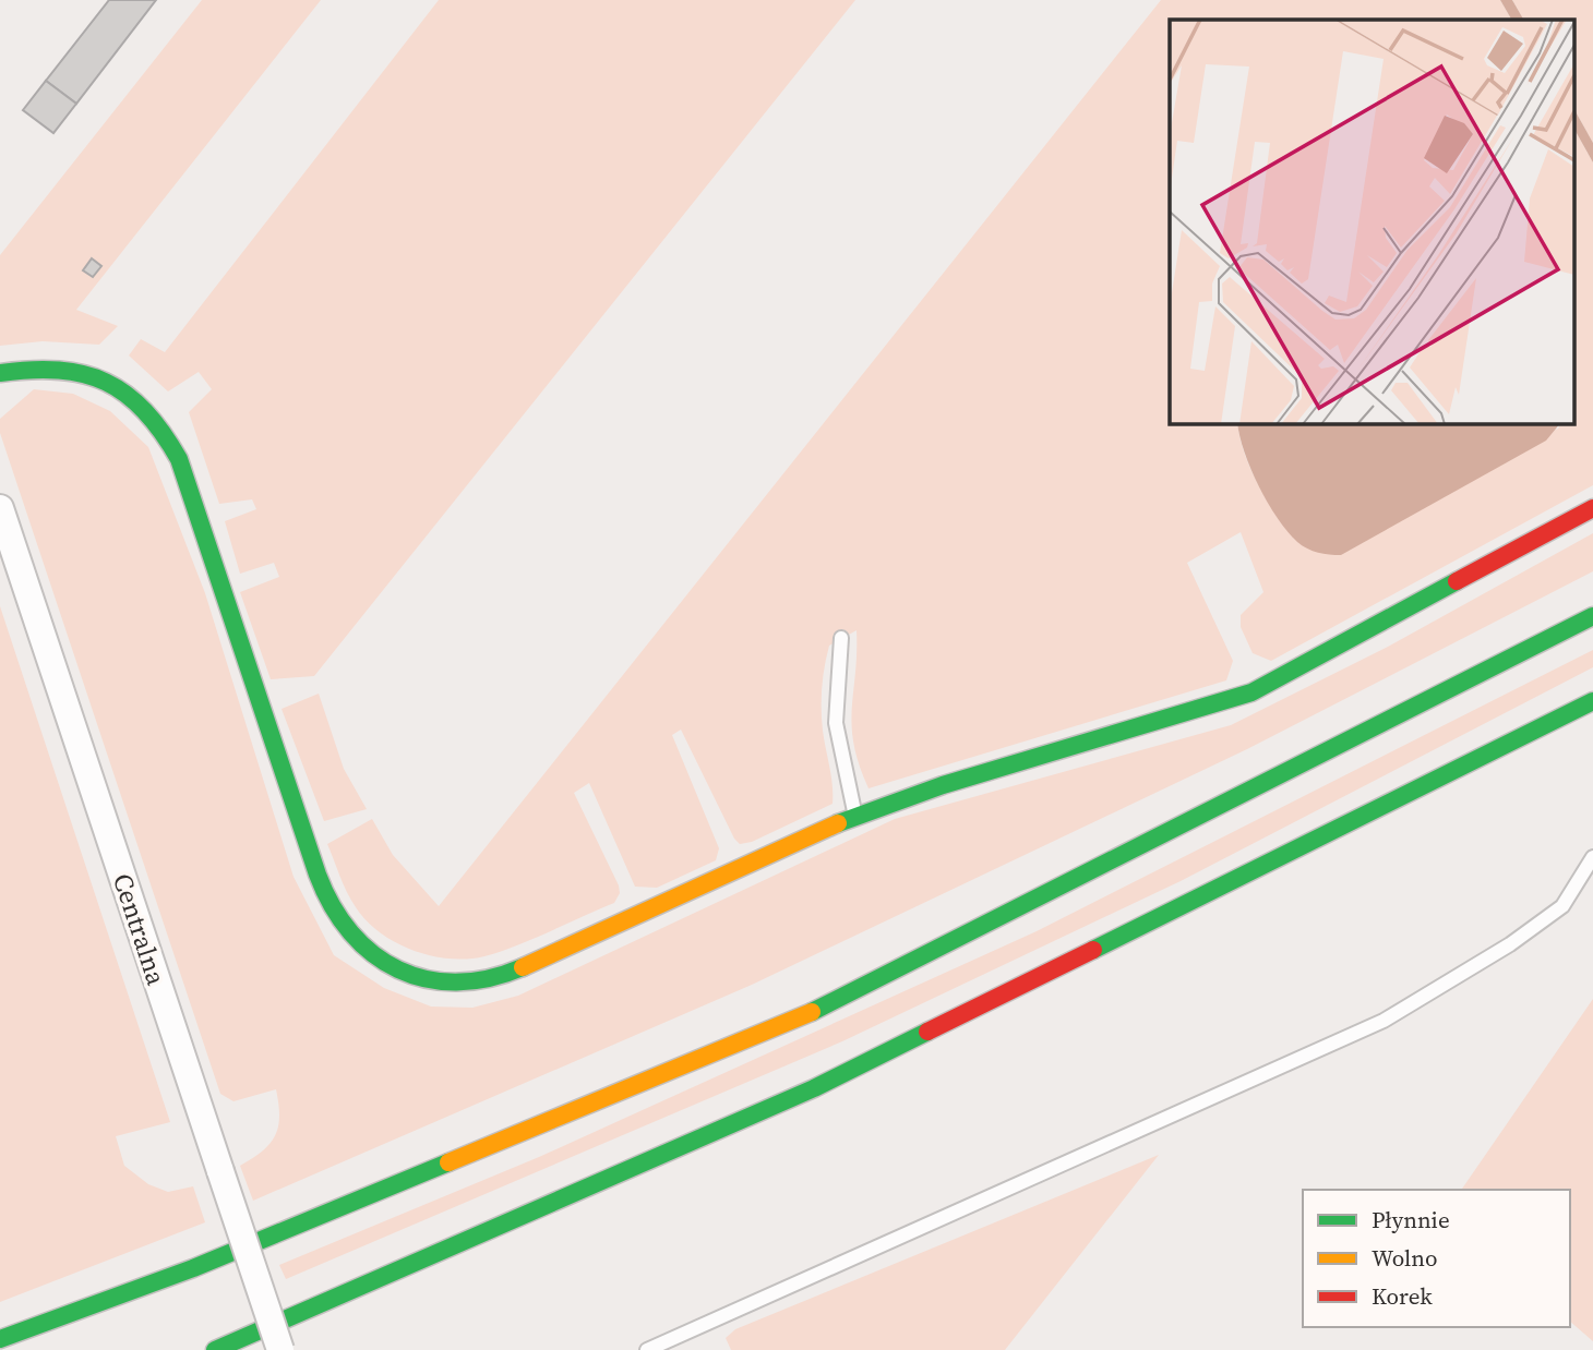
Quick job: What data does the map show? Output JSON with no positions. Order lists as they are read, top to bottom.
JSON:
{
  "streets": {
    "street": ["Centralna"]
  },
  "legend": ["Płynnie", "Wolno", "Korek"]
}
